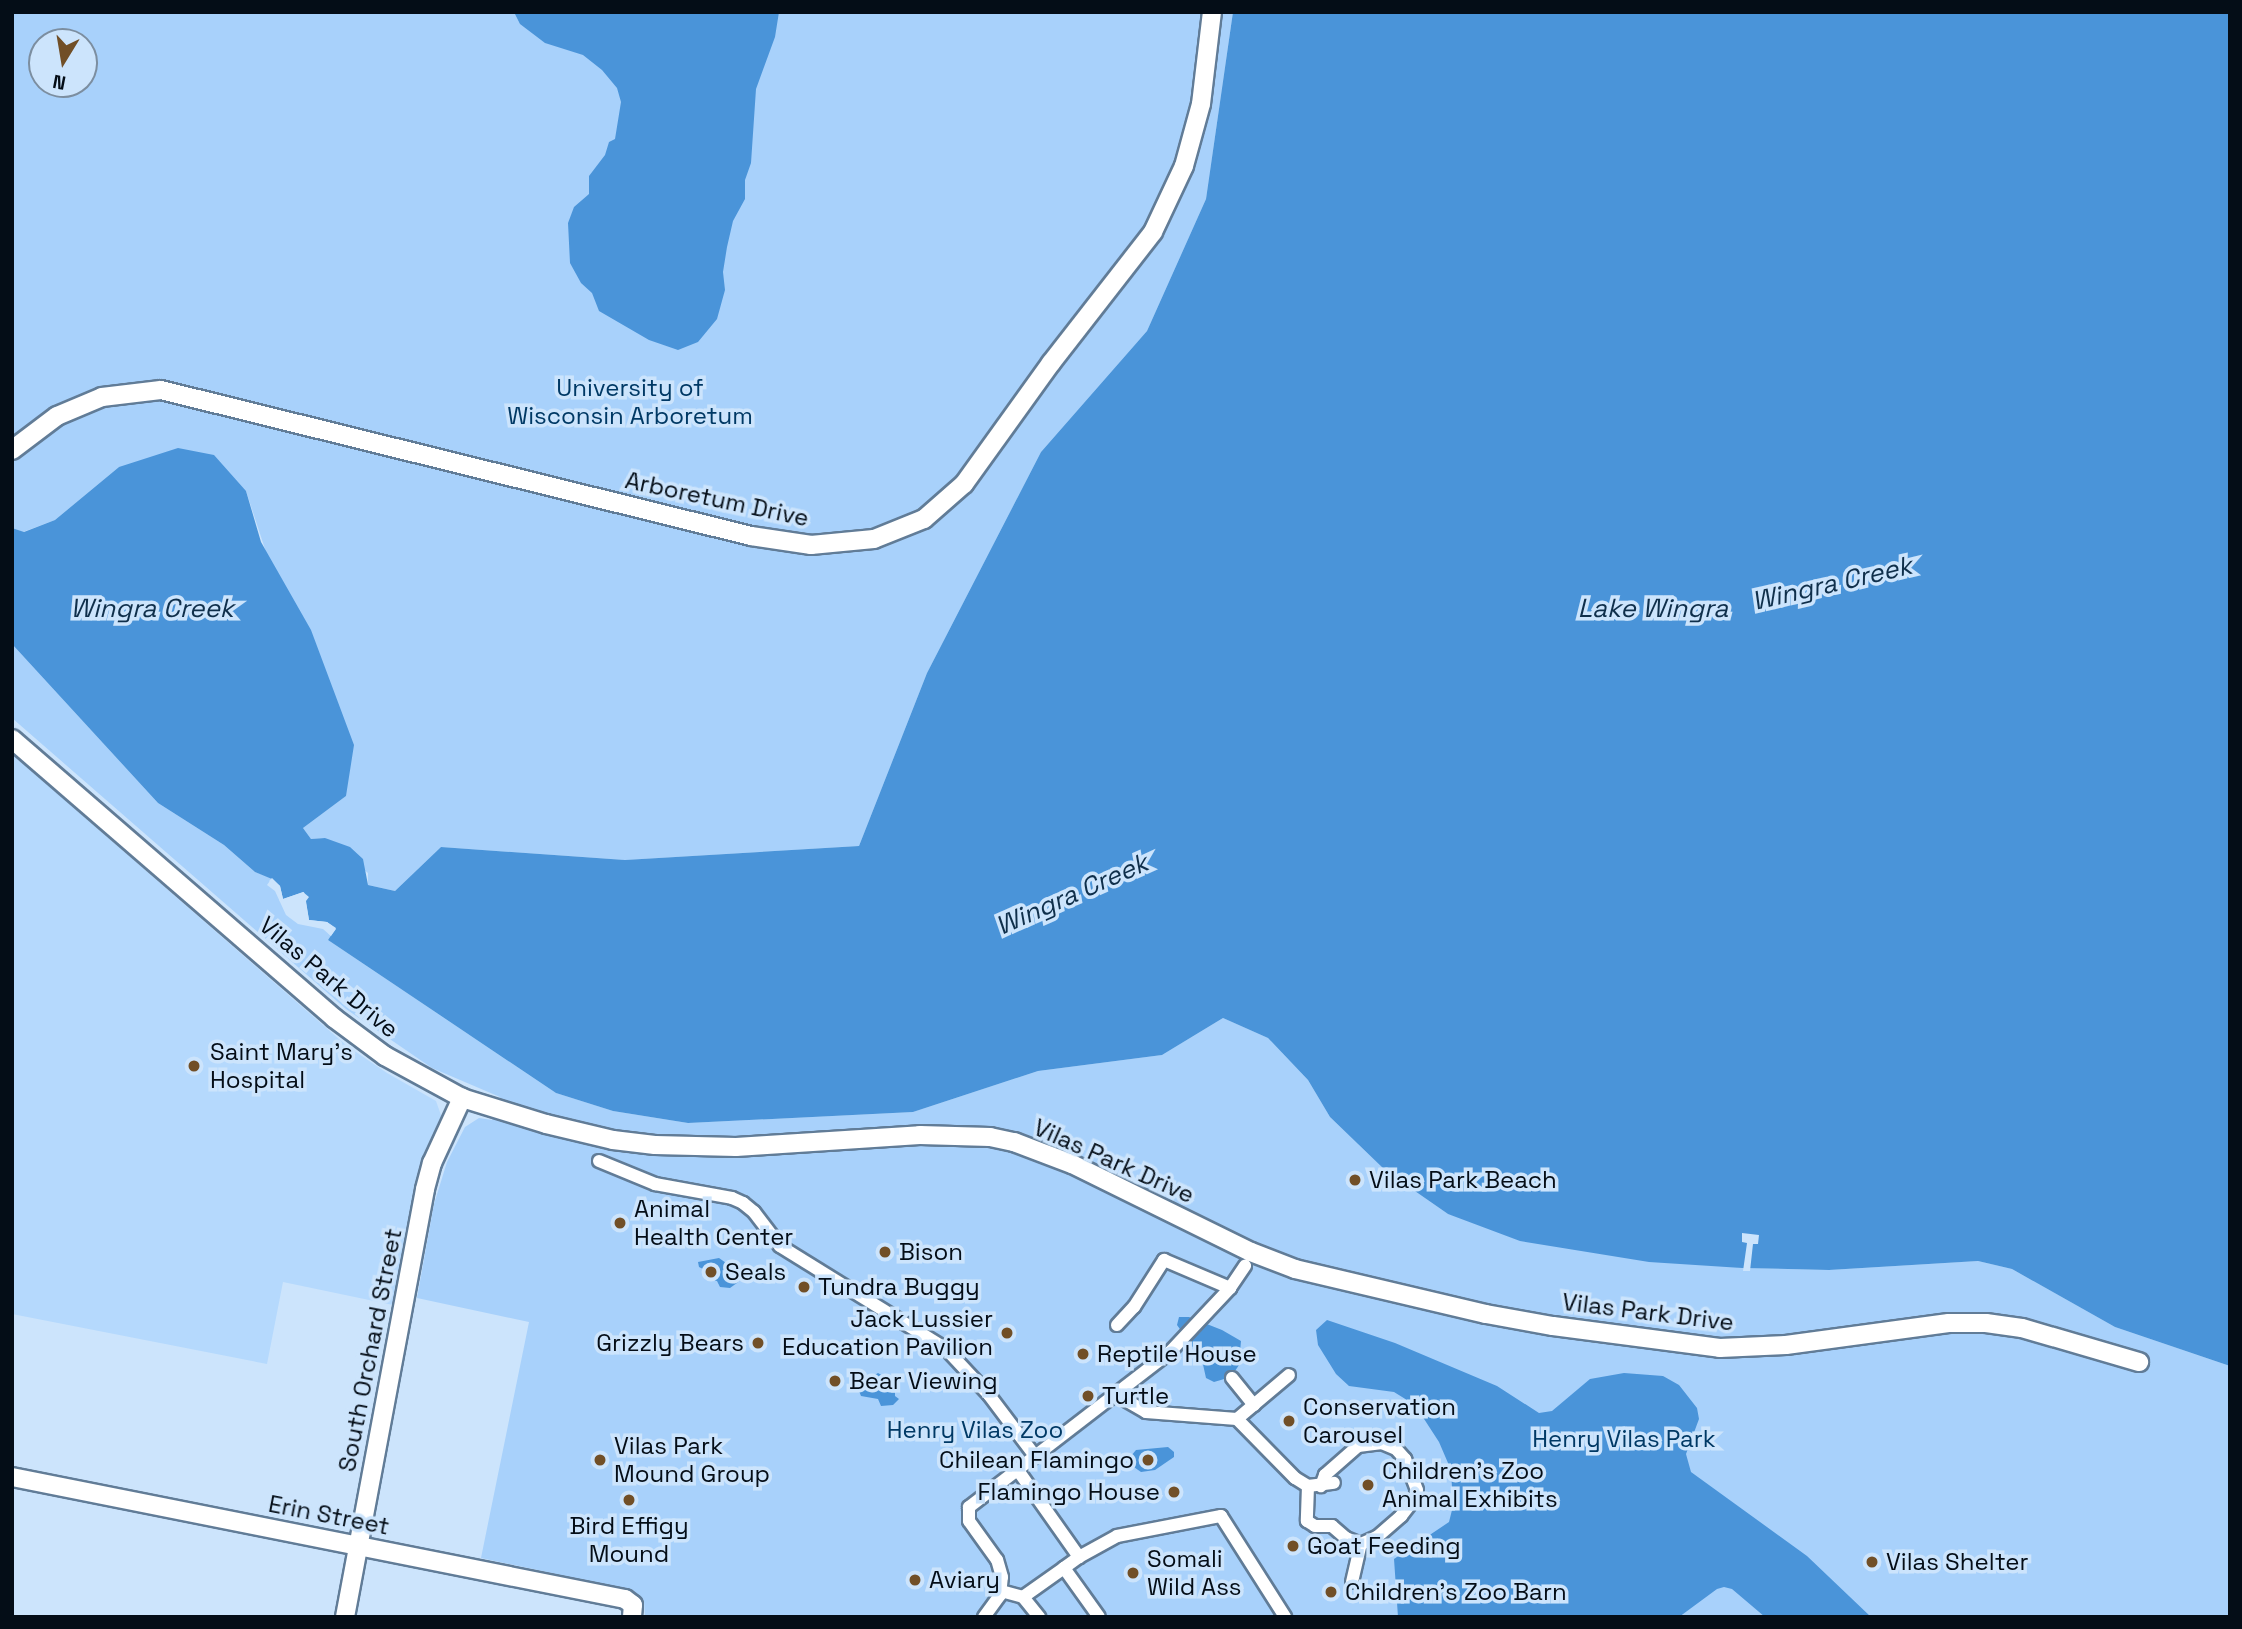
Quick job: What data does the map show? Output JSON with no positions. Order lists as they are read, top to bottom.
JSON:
{
  "streets": {
    "street": [
      "Arboretum Drive",
      "Vilas Park Drive",
      "South Orchard Street",
      "Erin Street"
    ]
  },
  "crossings": [
    ["Vilas Park Drive", "South Orchard Street"],
    ["South Orchard Street", "Erin Street"]
  ],
  "water": ["Wingra Creek", "Lake Wingra"],
  "parks": ["University of Wisconsin Arboretum", "Henry Vilas Zoo", "Henry Vilas Park"],
  "places": [
    "Saint Mary's Hospital",
    "Vilas Park Beach",
    "Animal Health Center",
    "Bison",
    "Seals",
    "Tundra Buggy",
    "Jack Lussier Education Pavilion",
    "Grizzly Bears",
    "Reptile House",
    "Bear Viewing",
    "Turtle",
    "Conservation Carousel",
    "Vilas Park Mound Group",
    "Chilean Flamingo",
    "Children's Zoo Animal Exhibits",
    "Flamingo House",
    "Bird Effigy Mound",
    "Goat Feeding",
    "Vilas Shelter",
    "Somali Wild Ass",
    "Aviary",
    "Children's Zoo Barn"
  ],
  "north": "bottom"
}
